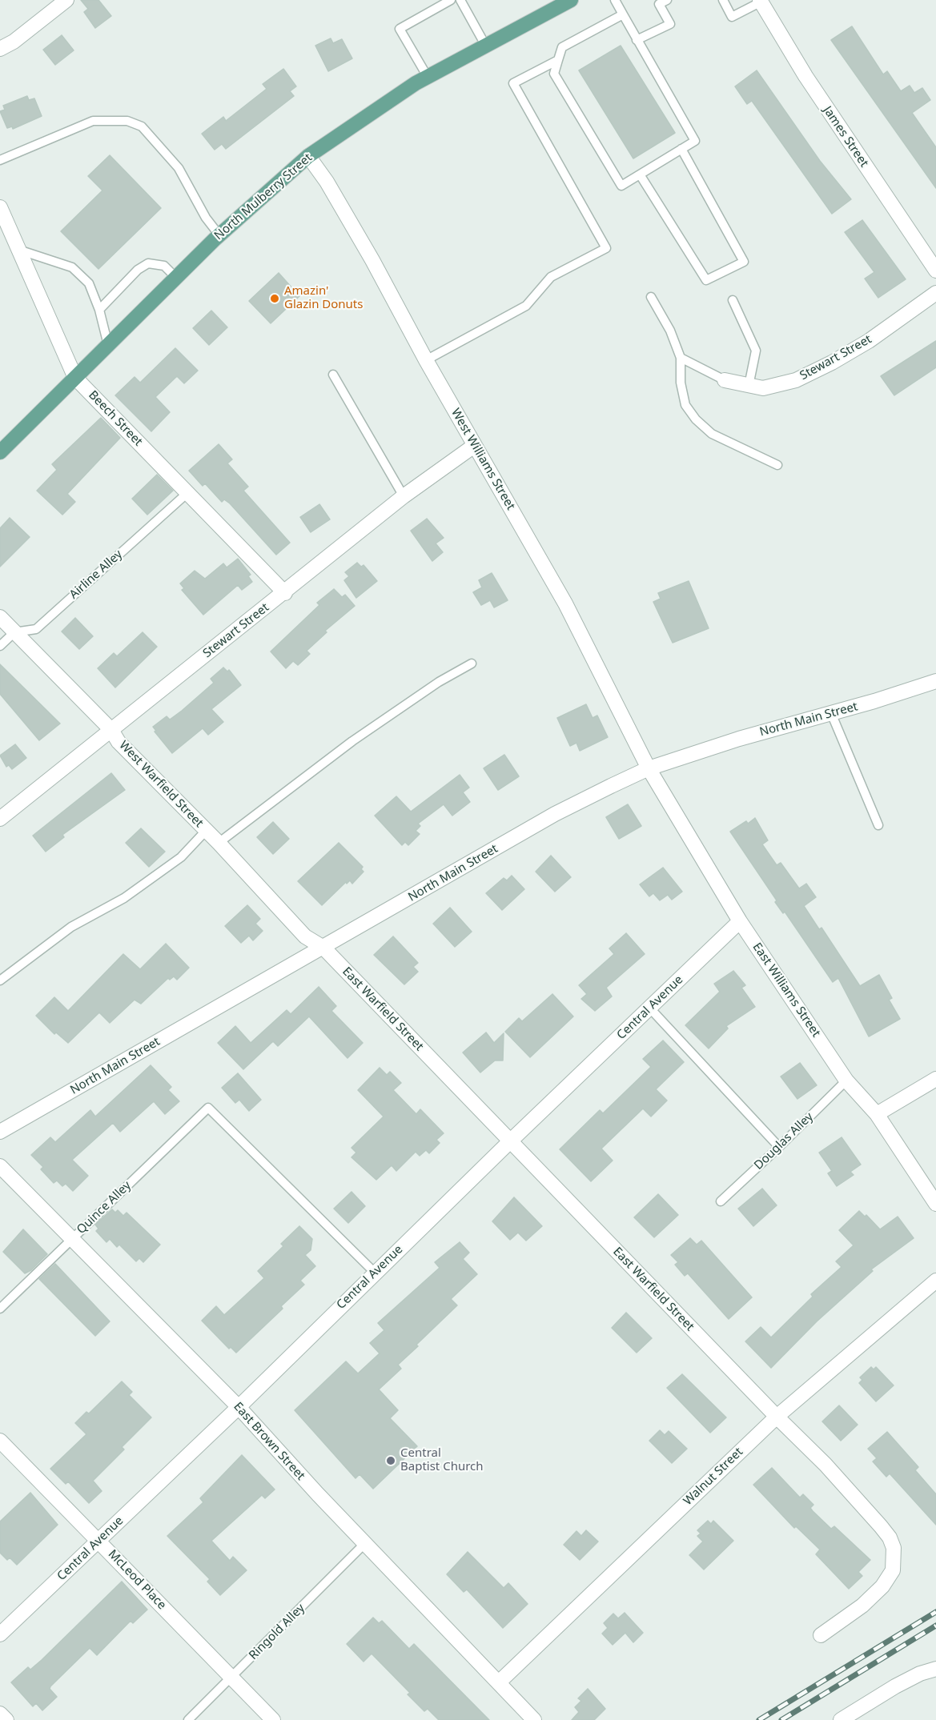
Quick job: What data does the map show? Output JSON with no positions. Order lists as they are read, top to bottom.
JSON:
{
  "streets": {
    "main road": ["North Mulberry Street"],
    "street": [
      "James Street",
      "Stewart Street",
      "Beech Street",
      "West Williams Street",
      "North Main Street",
      "West Warfield Street",
      "East Williams Street",
      "Central Avenue",
      "East Warfield Street",
      "East Brown Street",
      "Walnut Street",
      "McLeod Place"
    ],
    "lane": [
      "Airline Alley",
      "Douglas Alley",
      "Quince Alley",
      "Ringold Alley"
    ]
  },
  "crossings": [
    ["North Mulberry Street", "Beech Street"],
    ["North Mulberry Street", "West Williams Street"],
    ["Stewart Street", "Beech Street"],
    ["Stewart Street", "West Williams Street"],
    ["Stewart Street", "West Warfield Street"],
    ["Beech Street", "Airline Alley"],
    ["West Williams Street", "North Main Street"],
    ["West Williams Street", "East Williams Street"],
    ["Airline Alley", "West Warfield Street"],
    ["North Main Street", "West Warfield Street"],
    ["North Main Street", "East Williams Street"],
    ["North Main Street", "East Warfield Street"],
    ["West Warfield Street", "East Warfield Street"],
    ["East Williams Street", "Central Avenue"],
    ["East Williams Street", "Douglas Alley"],
    ["Central Avenue", "East Warfield Street"],
    ["Central Avenue", "Quince Alley"],
    ["Central Avenue", "East Brown Street"],
    ["Central Avenue", "McLeod Place"],
    ["East Warfield Street", "Walnut Street"],
    ["Quince Alley", "East Brown Street"],
    ["East Brown Street", "Walnut Street"],
    ["East Brown Street", "Ringold Alley"],
    ["McLeod Place", "Ringold Alley"]
  ],
  "places": ["Amazin' Glazin Donuts", "Central Baptist Church"]
}
